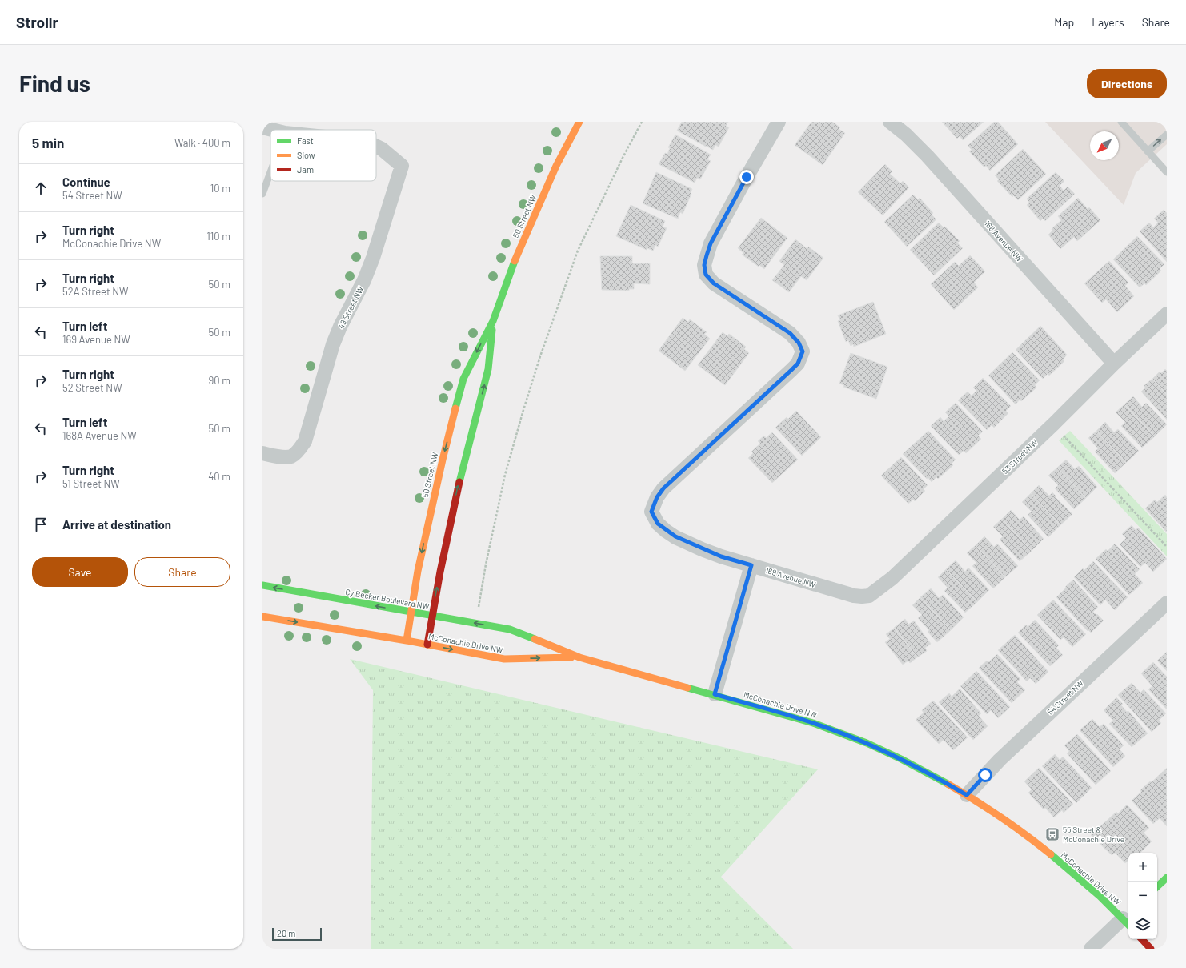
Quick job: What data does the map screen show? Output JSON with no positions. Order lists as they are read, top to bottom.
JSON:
{
  "streets": {
    "street": [
      "50 Street NW",
      "168 Avenue NW",
      "49 Street NW",
      "53 Street NW",
      "169 Avenue NW",
      "Cy Becker Boulevard NW",
      "McConachie Drive NW",
      "54 Street NW"
    ]
  },
  "crossings": [
    ["50 Street NW", "Cy Becker Boulevard NW"],
    ["50 Street NW", "McConachie Drive NW"],
    ["168 Avenue NW", "53 Street NW"],
    ["53 Street NW", "169 Avenue NW"],
    ["Cy Becker Boulevard NW", "McConachie Drive NW"],
    ["McConachie Drive NW", "54 Street NW"]
  ],
  "places": {
    "bus stop": ["55 Street & McConachie Drive"]
  },
  "legend": ["Fast", "Slow", "Jam"],
  "scale_bar": "20 m",
  "north": "bottom left",
  "page": {
    "header": "Strollr",
    "nav": ["Map", "Layers", "Share"],
    "buttons": [
      "Directions",
      ["Save", "Share"]
    ],
    "title": "Find us",
    "heading": ["5 min", "Walk · 400 m"],
    "list": [
      ["Continue", "54 Street NW", "10 m"],
      ["Turn right", "McConachie Drive NW", "110 m"],
      ["Turn right", "52A Street NW", "50 m"],
      ["Turn left", "169 Avenue NW", "50 m"],
      ["Turn right", "52 Street NW", "90 m"],
      ["Turn left", "168A Avenue NW", "50 m"],
      ["Turn right", "51 Street NW", "40 m"],
      "Arrive at destination"
    ],
    "map_buttons": ["+", "−"],
    "scale": "20 m"
  }
}
